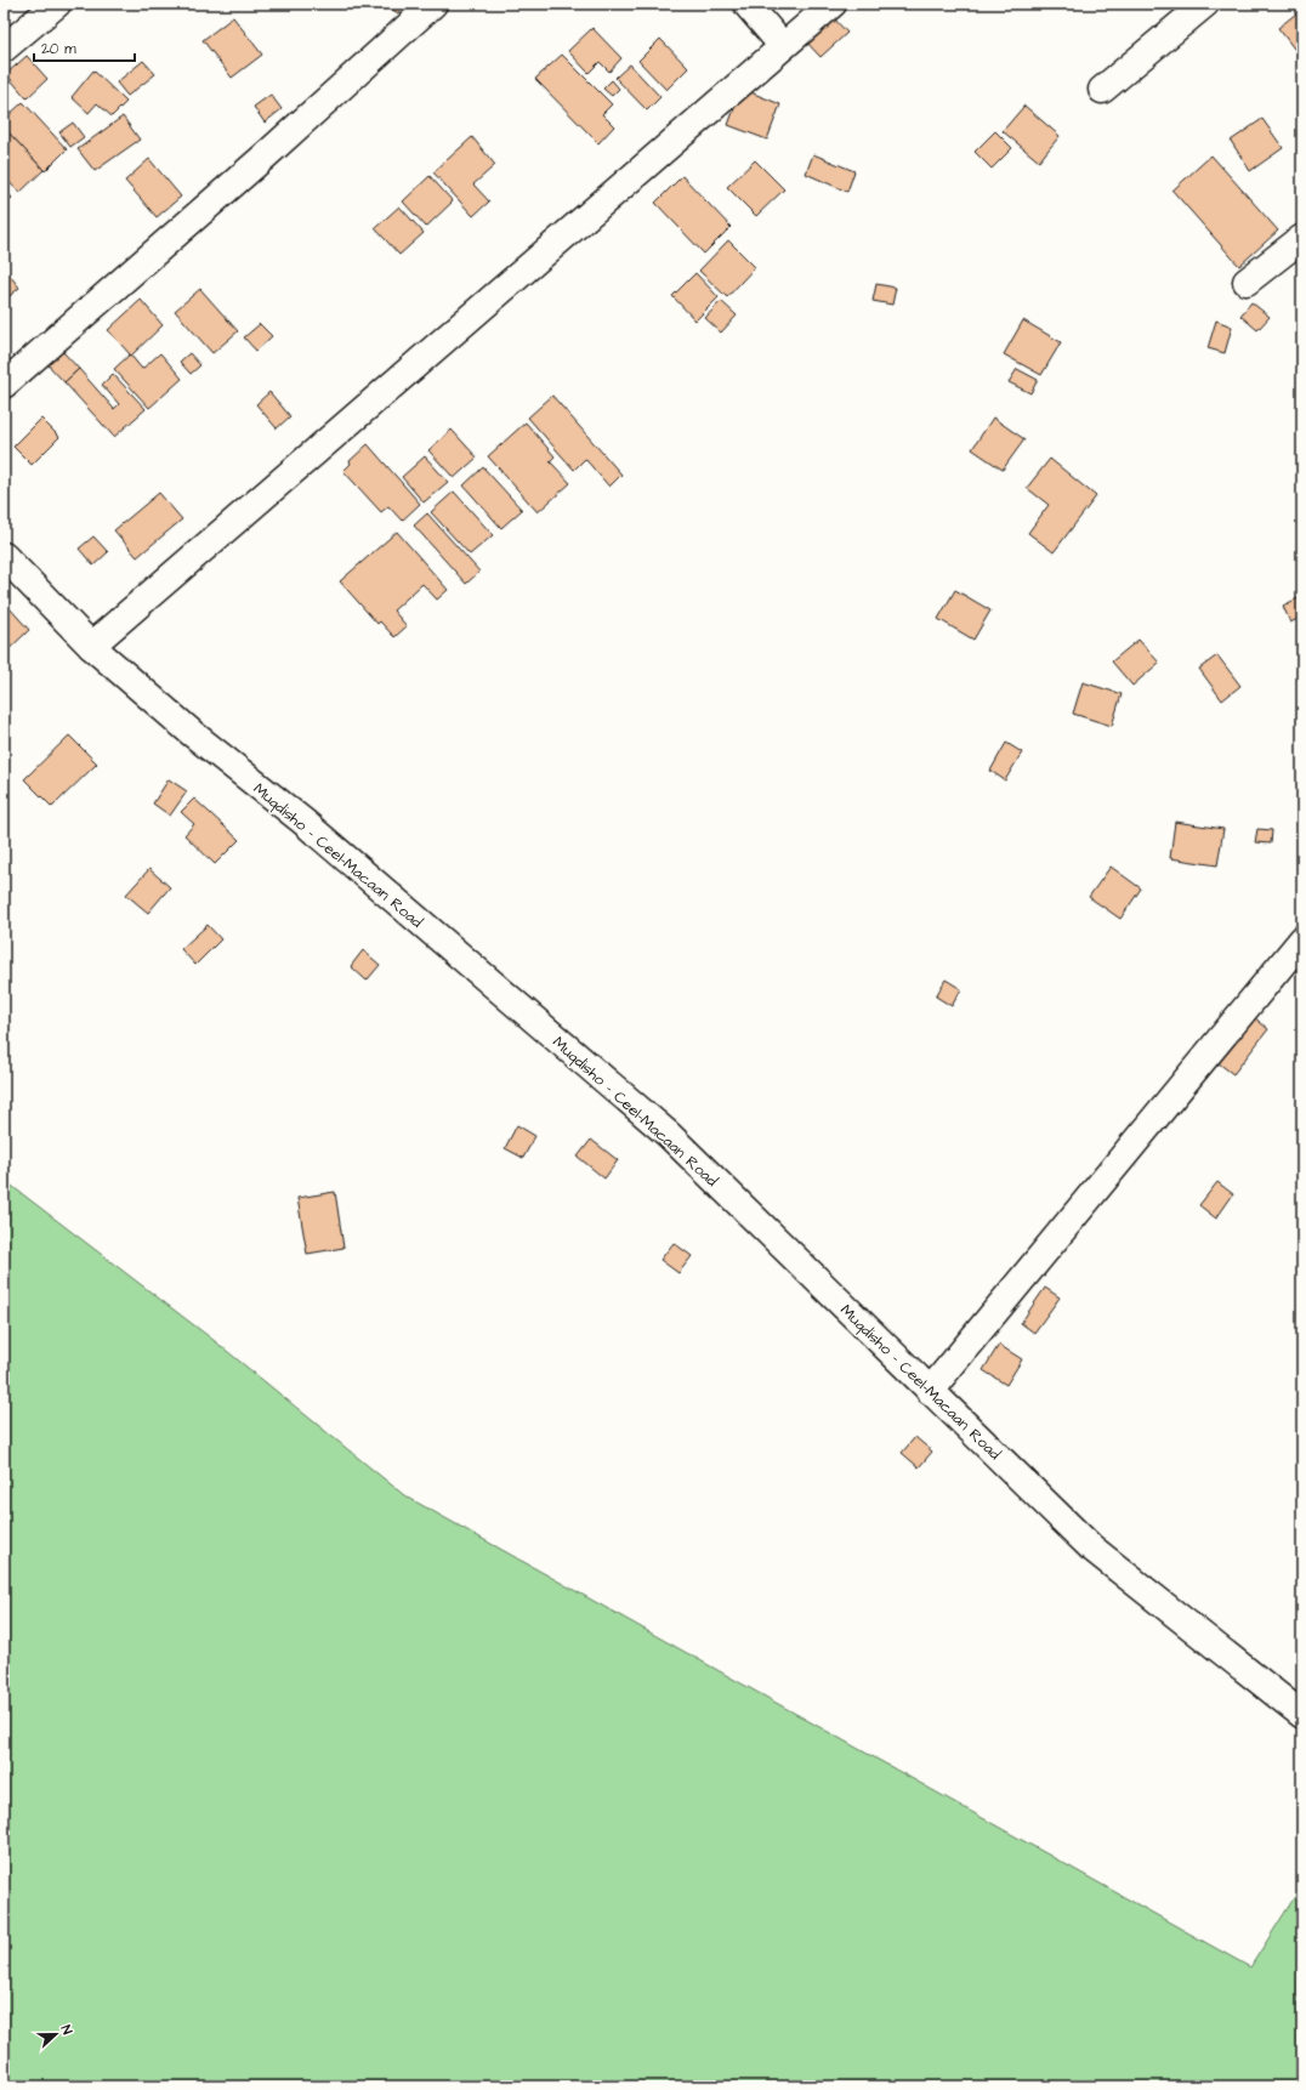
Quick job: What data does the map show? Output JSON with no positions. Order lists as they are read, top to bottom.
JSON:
{
  "streets": {
    "street": ["Muqdisho - Ceel-Macaan Road"]
  },
  "scale_bar": "20 m",
  "north": "right"
}
